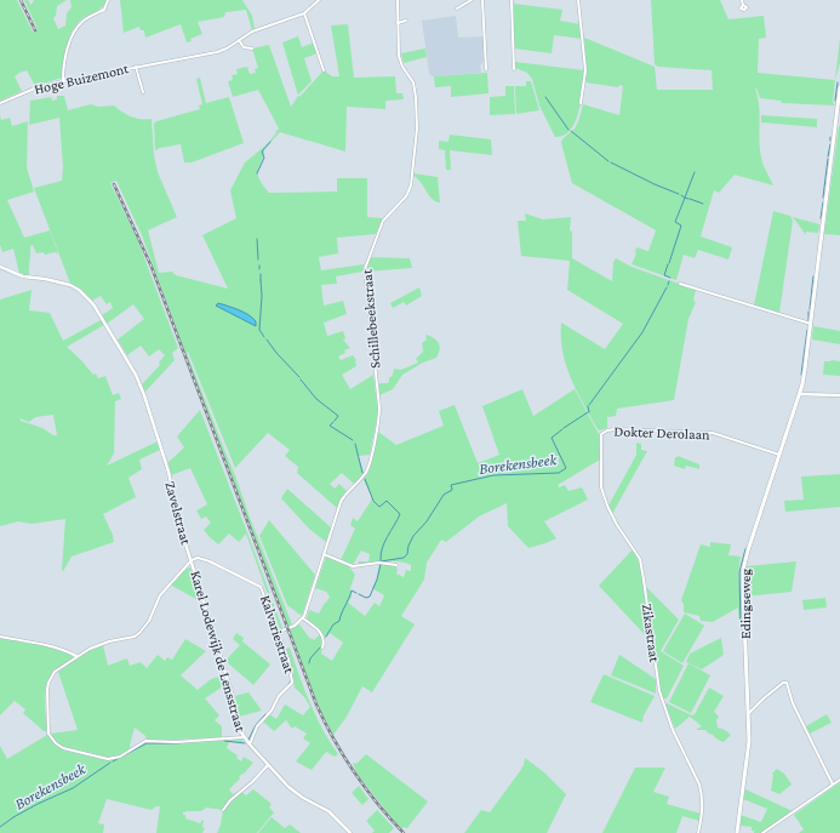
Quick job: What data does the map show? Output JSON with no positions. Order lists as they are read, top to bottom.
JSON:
{
  "streets": {
    "main road": ["Edingseweg"],
    "street": [
      "Hoge Buizemont",
      "Schillebeekstraat",
      "Dokter Derolaan",
      "Zavelstraat",
      "Zikastraat",
      "Kalvariestraat",
      "Karel Lodewijk de Lensstraat"
    ]
  },
  "crossings": [
    ["Dokter Derolaan", "Edingseweg"],
    ["Dokter Derolaan", "Zikastraat"],
    ["Zavelstraat", "Kalvariestraat"],
    ["Zavelstraat", "Karel Lodewijk de Lensstraat"],
    ["Kalvariestraat", "Karel Lodewijk de Lensstraat"]
  ],
  "water": ["Borekensbeek"]
}
